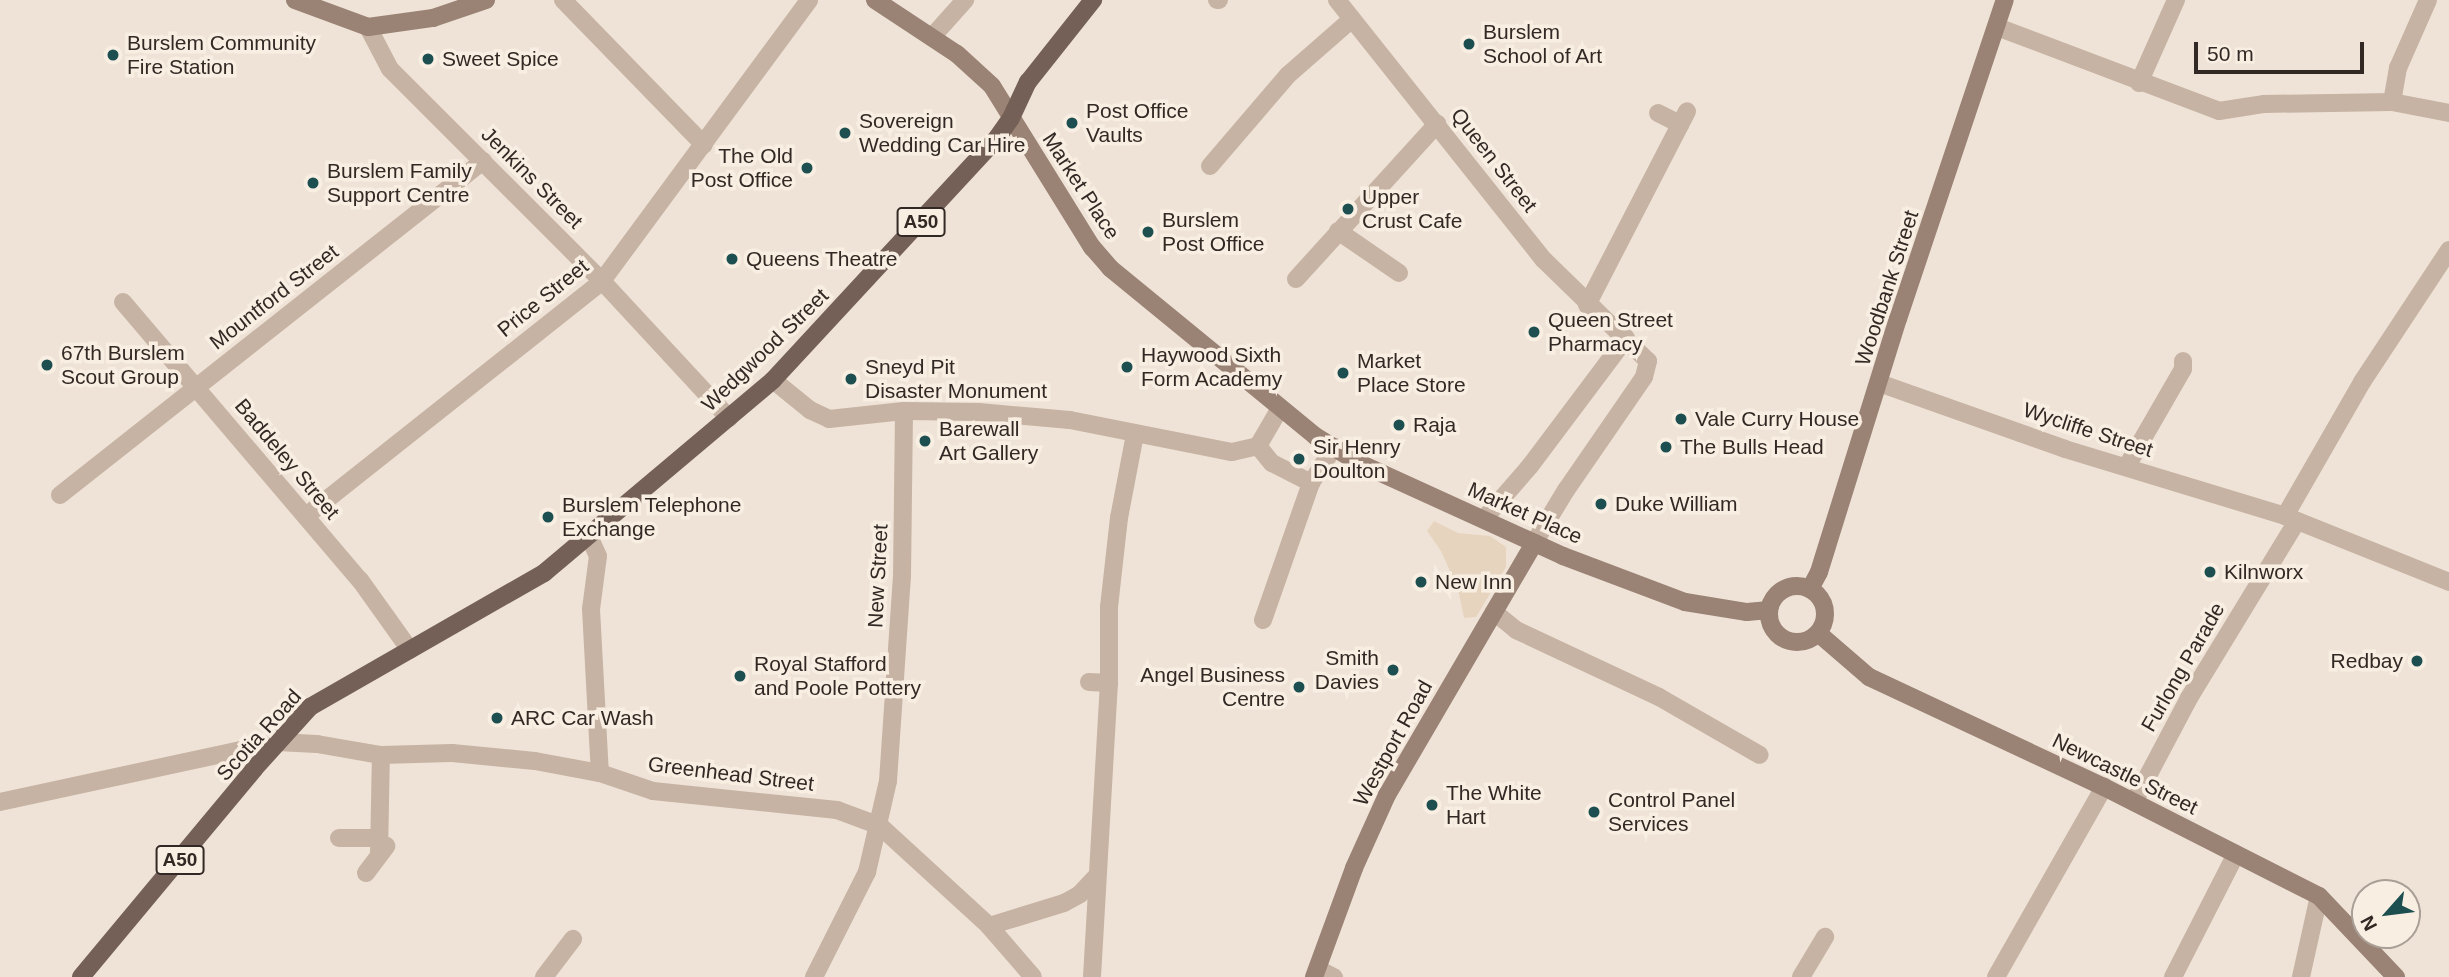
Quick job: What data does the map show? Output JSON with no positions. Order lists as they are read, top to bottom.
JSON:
{
  "streets": {
    "main road": [
      "Market Place",
      "A50",
      "Woodbank Street",
      "Wedgwood Street",
      "Scotia Road",
      "Westport Road",
      "Newcastle Street"
    ],
    "street": [
      "Queen Street",
      "Jenkins Street",
      "Mountford Street",
      "Price Street",
      "Wycliffe Street",
      "Baddeley Street",
      "New Street",
      "Furlong Parade",
      "Greenhead Street"
    ]
  },
  "crossings": [
    ["Queen Street", "Market Place"],
    ["Queen Street", "Westport Road"],
    ["Jenkins Street", "Mountford Street"],
    ["Jenkins Street", "Price Street"],
    ["Jenkins Street", "Wedgwood Street"],
    ["Market Place", "A50"],
    ["Market Place", "Woodbank Street"],
    ["Market Place", "Wedgwood Street"],
    ["Market Place", "Westport Road"],
    ["Market Place", "Newcastle Street"],
    ["A50", "Wedgwood Street"],
    ["Woodbank Street", "Wycliffe Street"],
    ["Woodbank Street", "Newcastle Street"],
    ["Mountford Street", "Baddeley Street"],
    ["Price Street", "Baddeley Street"],
    ["Wedgwood Street", "Scotia Road"],
    ["Wycliffe Street", "Furlong Parade"],
    ["Baddeley Street", "Scotia Road"],
    ["New Street", "Greenhead Street"],
    ["Furlong Parade", "Newcastle Street"],
    ["Scotia Road", "Greenhead Street"]
  ],
  "places": [
    "Burslem School of Art",
    "Burslem Community Fire Station",
    "Sweet Spice",
    "Post Office Vaults",
    "Sovereign Wedding Car Hire",
    "The Old Post Office",
    "Burslem Family Support Centre",
    "Upper Crust Cafe",
    "Burslem Post Office",
    "Queens Theatre",
    "Queen Street Pharmacy",
    "67th Burslem Scout Group",
    "Haywood Sixth Form Academy",
    "Market Place Store",
    "Sneyd Pit Disaster Monument",
    "Vale Curry House",
    "Raja",
    "Barewall Art Gallery",
    "The Bulls Head",
    "Sir Henry Doulton",
    "Duke William",
    "Burslem Telephone Exchange",
    "Kilnworx",
    "New Inn",
    "Redbay",
    "Smith Davies",
    "Royal Stafford and Poole Pottery",
    "Angel Business Centre",
    "ARC Car Wash",
    "The White Hart",
    "Control Panel Services"
  ],
  "scale_bar": "50 m",
  "north": "bottom left"
}
